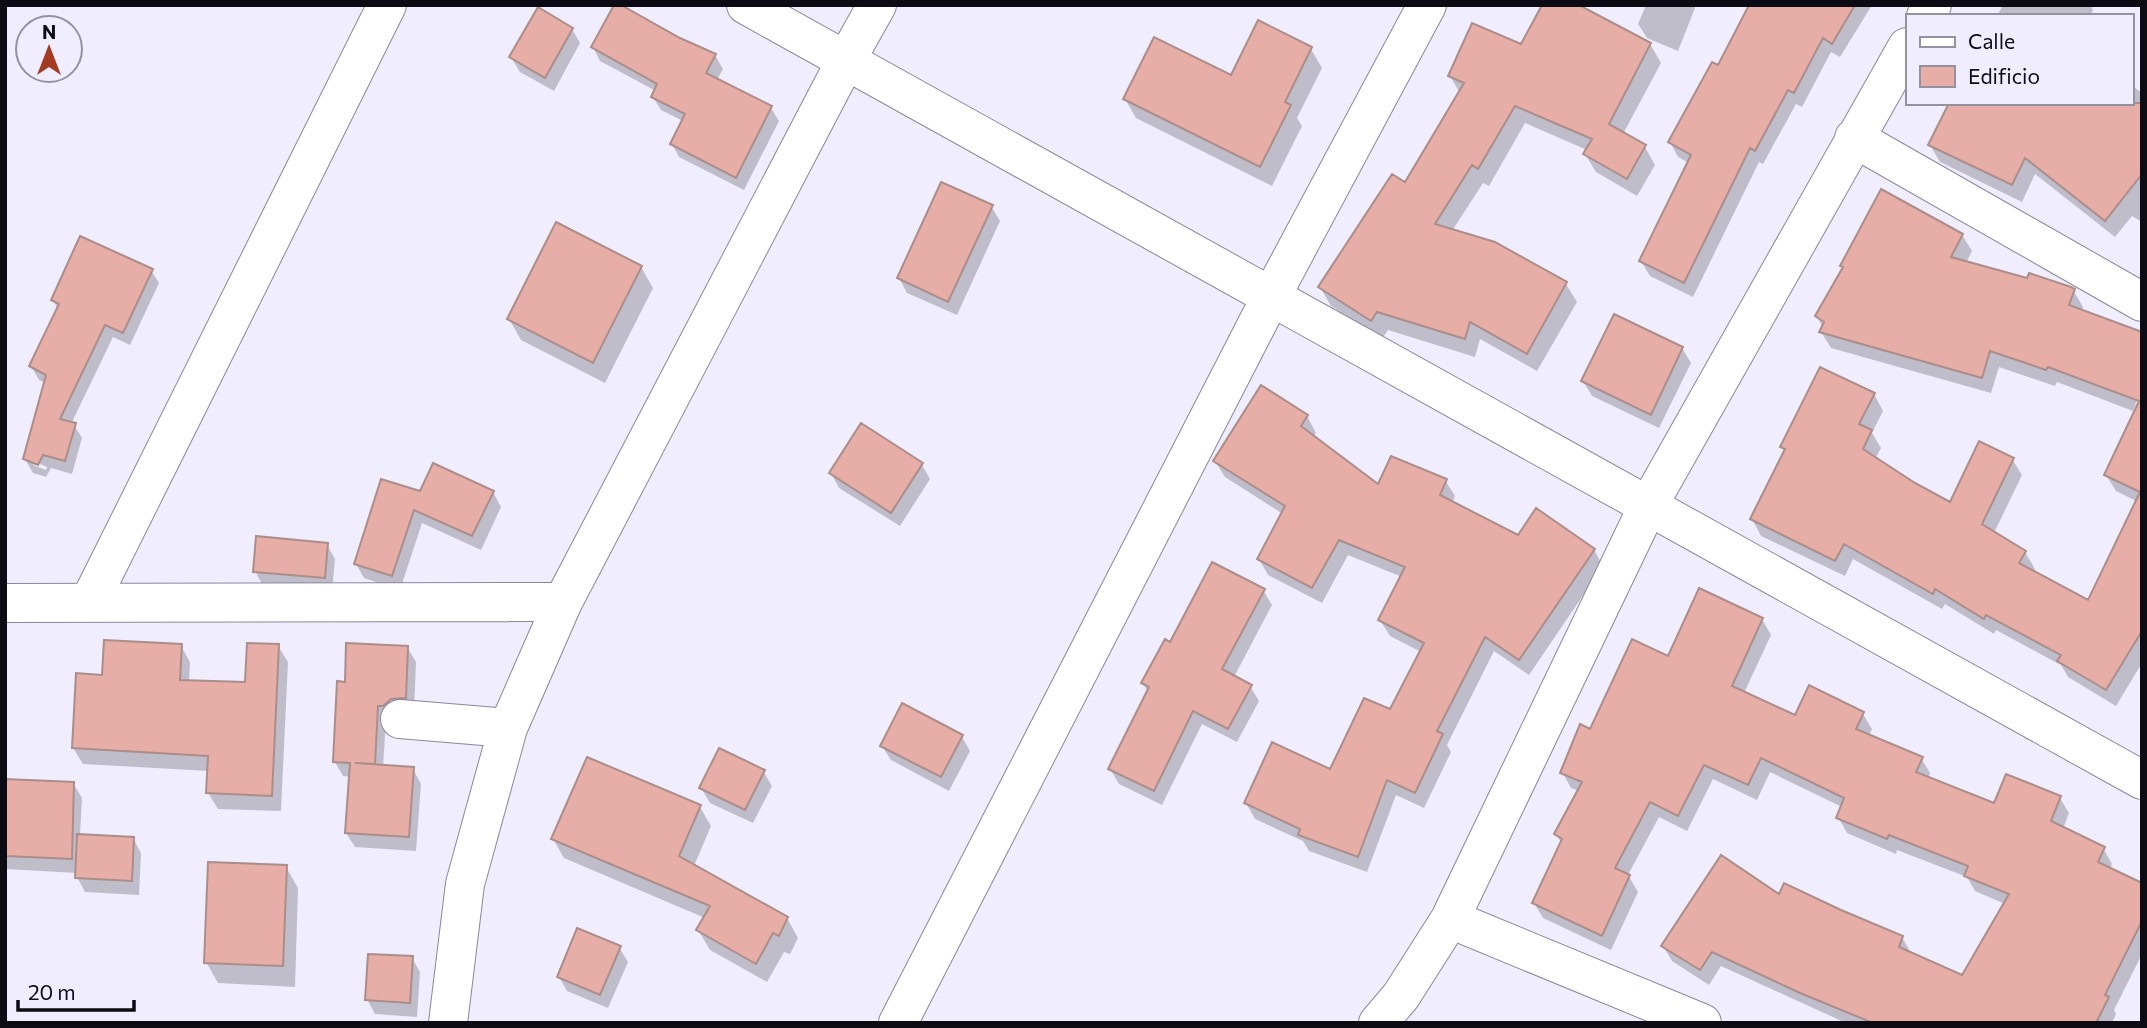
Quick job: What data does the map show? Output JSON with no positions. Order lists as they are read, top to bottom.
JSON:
{
  "legend": ["Calle", "Edificio"],
  "scale_bar": "20 m",
  "north": "top"
}
